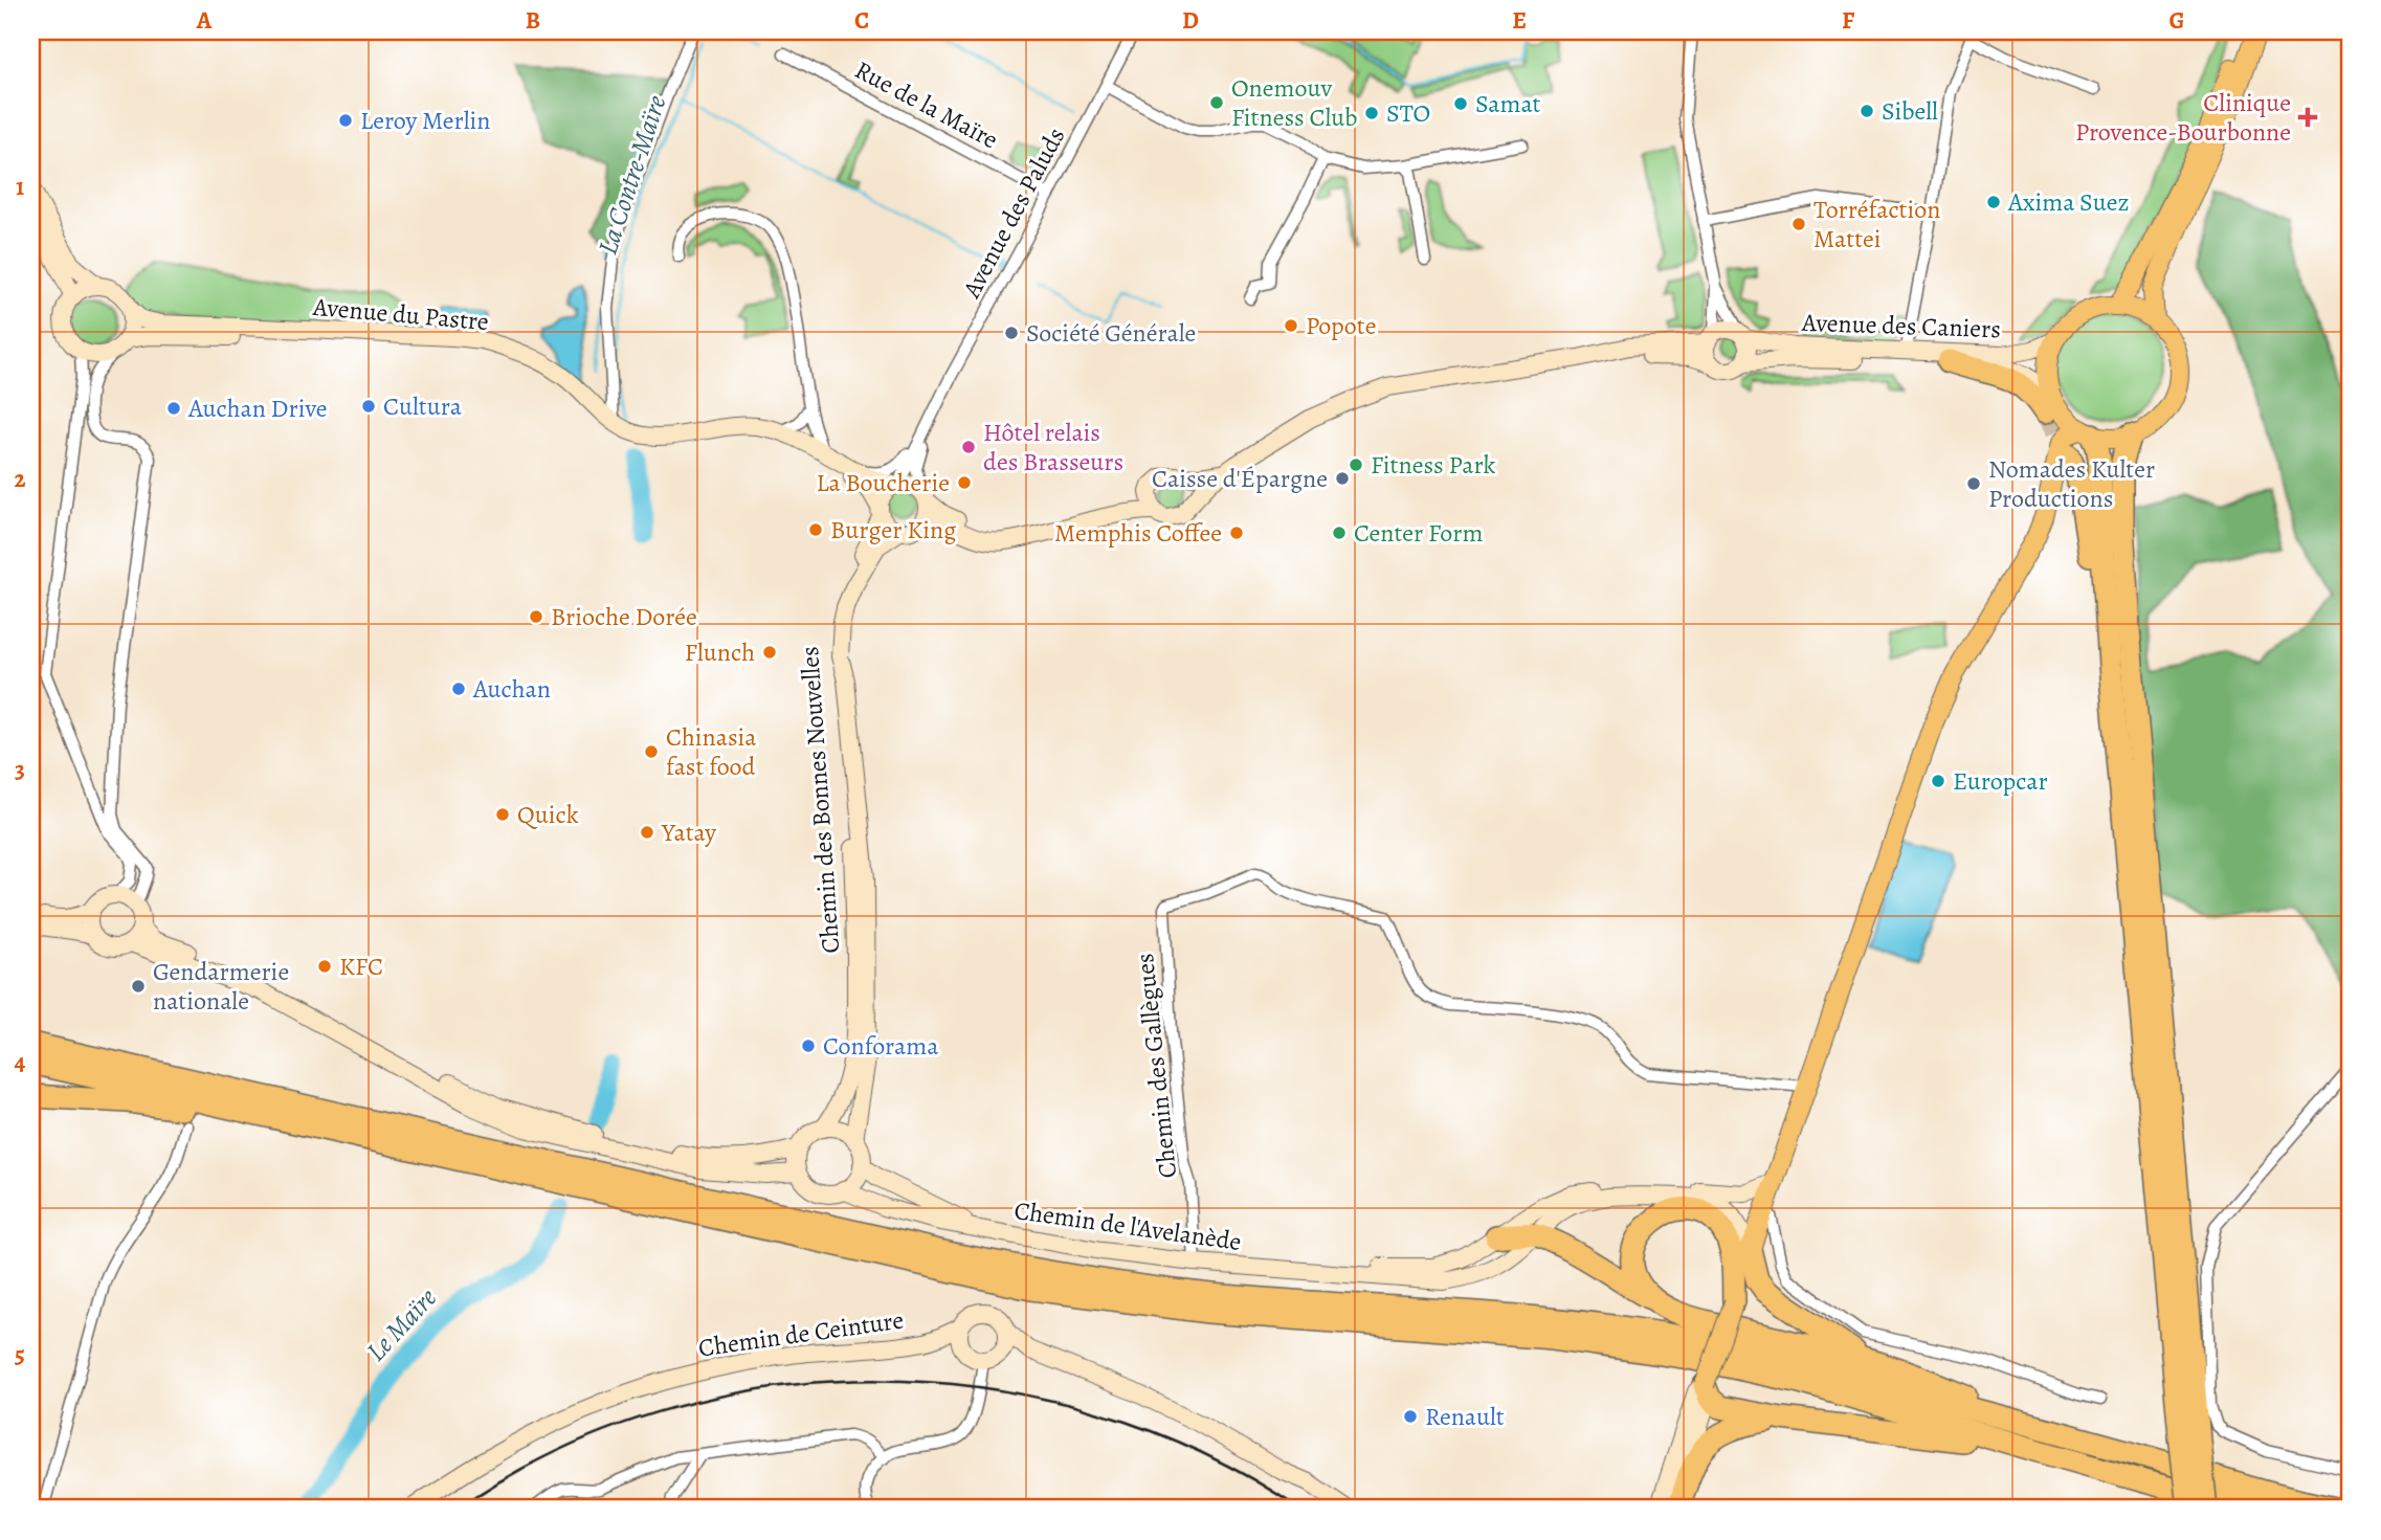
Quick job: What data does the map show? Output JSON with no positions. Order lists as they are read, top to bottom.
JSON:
{
  "streets": {
    "street": [
      "Rue de la Maïre",
      "Avenue des Paluds",
      "Avenue du Pastre",
      "Avenue des Caniers",
      "Chemin des Bonnes Nouvelles",
      "Chemin des Gallègues",
      "Chemin de l'Avelanède",
      "Chemin de Ceinture"
    ]
  },
  "crossings": [
    ["Rue de la Maïre", "Avenue des Paluds"],
    ["Avenue des Paluds", "Avenue du Pastre"],
    ["Avenue des Paluds", "Chemin des Bonnes Nouvelles"],
    ["Avenue du Pastre", "Chemin des Bonnes Nouvelles"],
    ["Chemin des Gallègues", "Chemin de l'Avelanède"]
  ],
  "water": ["La Contre-Maïre", "Le Maïre"],
  "places": {
    "other": [
      "Onemouv Fitness Club",
      "Samat",
      "Sibell",
      "STO",
      "Leroy Merlin",
      "Axima Suez",
      "Torréfaction Mattei",
      "Popote",
      "Société Générale",
      "Cultura",
      "Auchan Drive",
      "Hôtel relais des Brasseurs",
      "Fitness Park",
      "Caisse d'Épargne",
      "La Boucherie",
      "Nomades Kulter Productions",
      "Burger King",
      "Memphis Coffee",
      "Center Form",
      "Brioche Dorée",
      "Flunch",
      "Auchan",
      "Chinasia fast food",
      "Europcar",
      "Quick",
      "Yatay",
      "KFC",
      "Gendarmerie nationale",
      "Conforama",
      "Renault"
    ],
    "health": ["Clinique Provence-Bourbonne"]
  },
  "grid": {
    "columns": [
      "A",
      "B",
      "C",
      "D",
      "E",
      "F",
      "G"
    ],
    "rows": [
      "1",
      "2",
      "3",
      "4",
      "5"
    ]
  }
}
